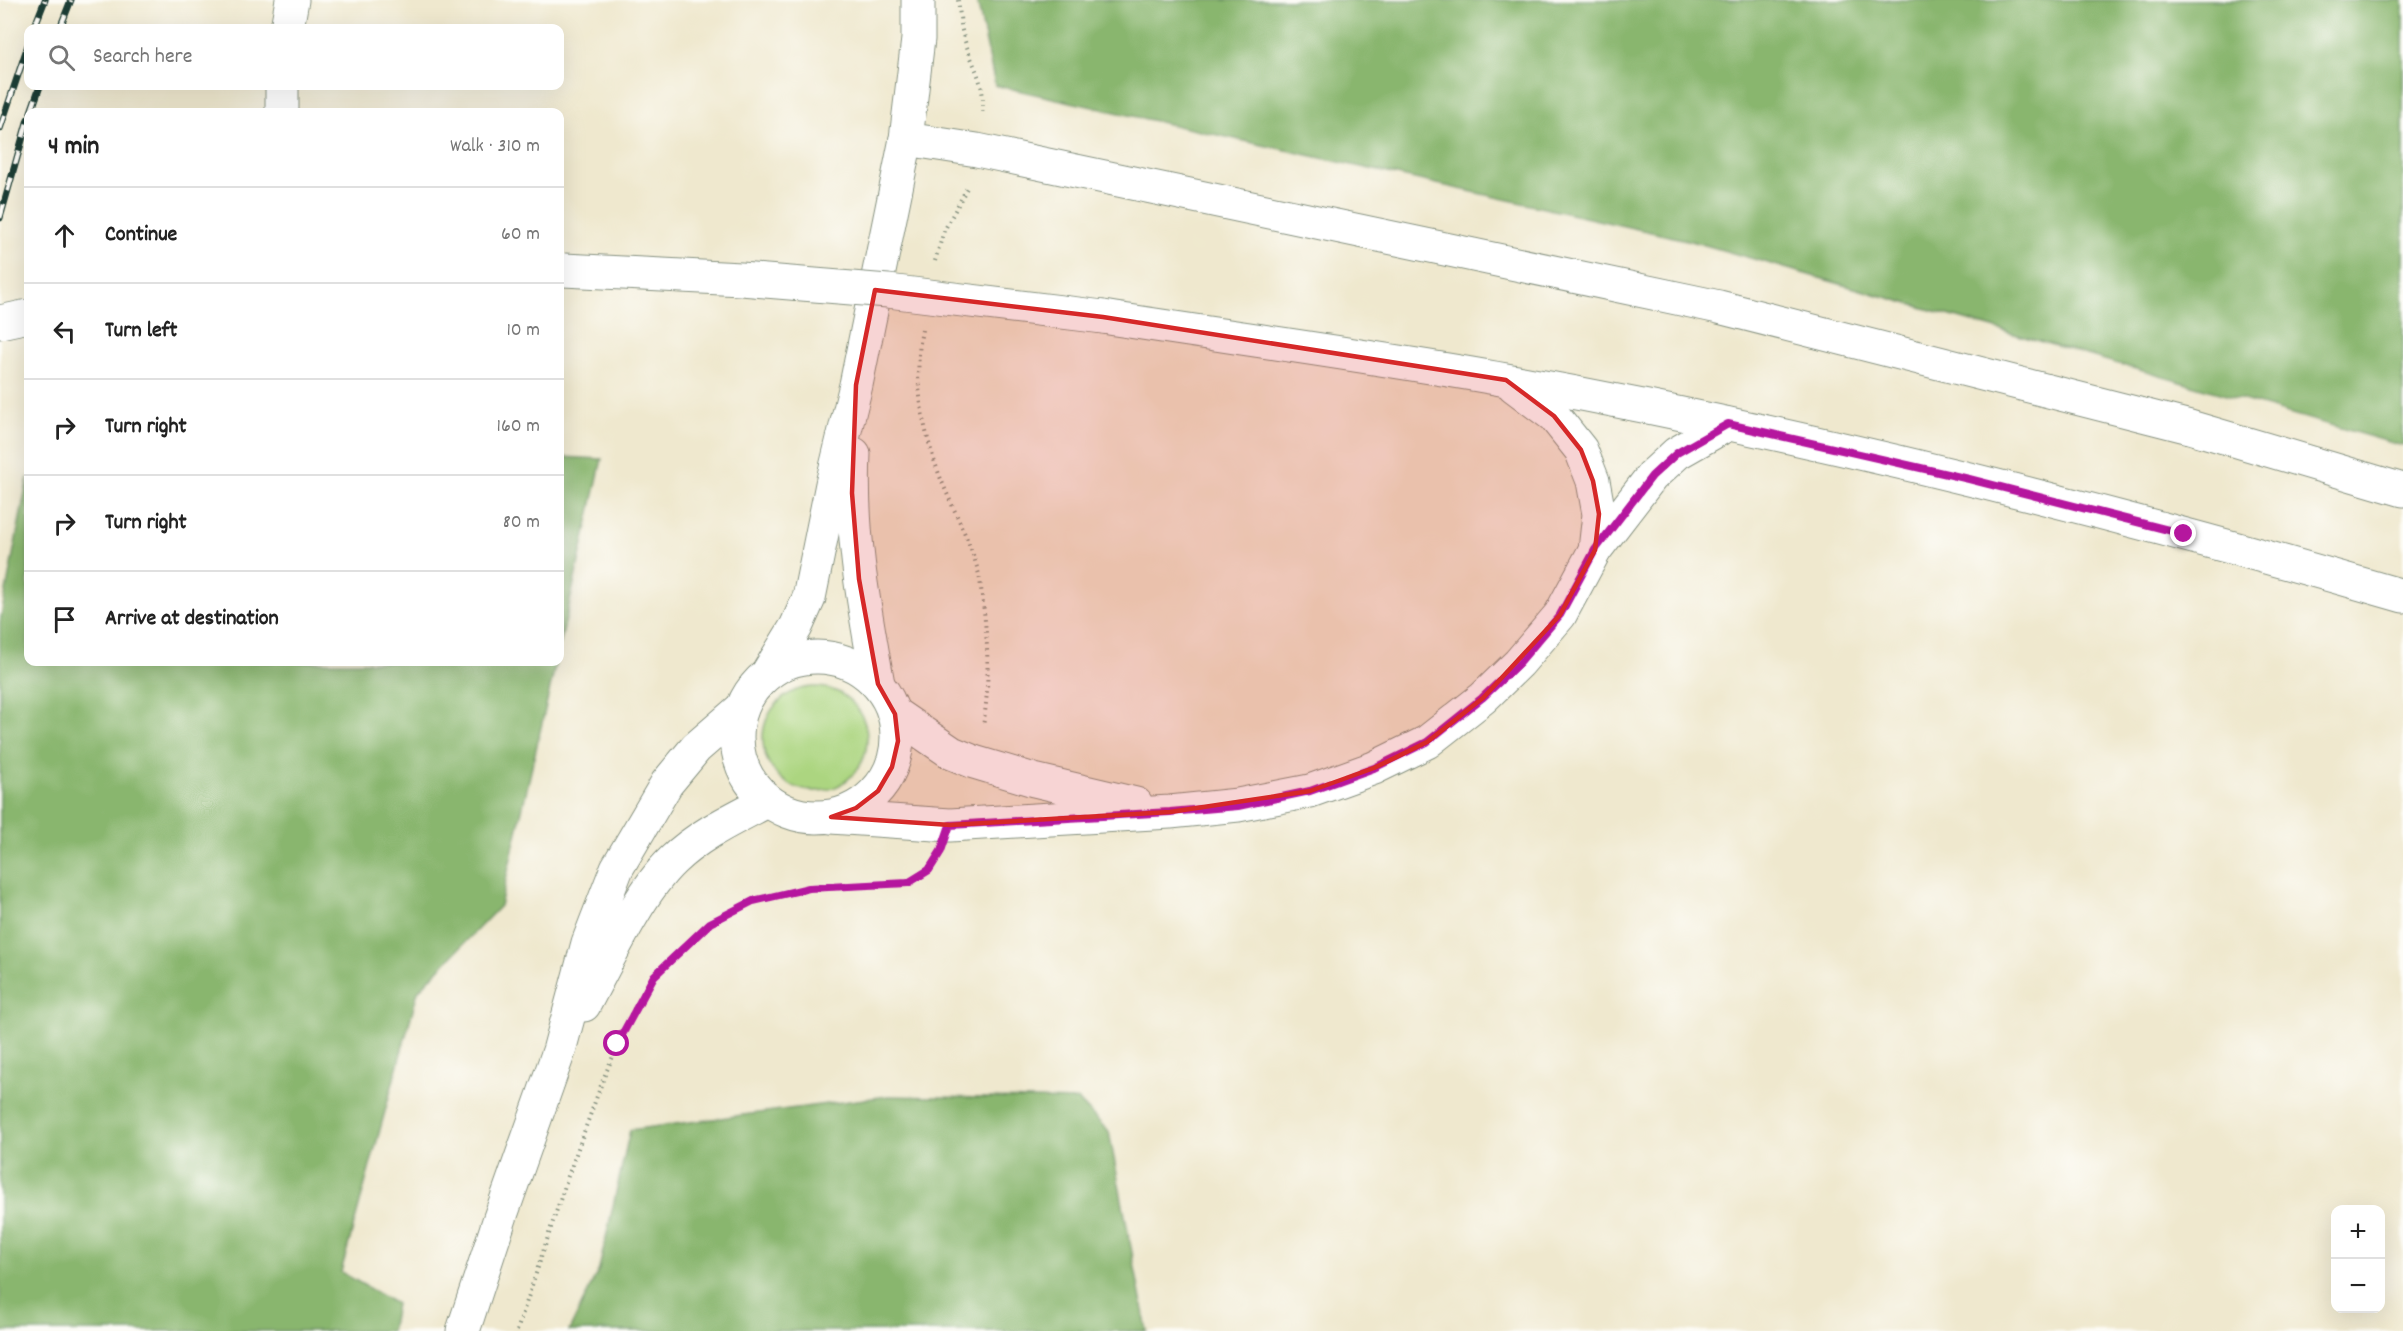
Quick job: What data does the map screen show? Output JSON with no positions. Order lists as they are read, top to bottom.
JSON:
{
  "page": {
    "search": "Search here",
    "heading": ["4 min", "Walk · 310 m"],
    "list": [
      ["Continue", "60 m"],
      ["Turn left", "10 m"],
      ["Turn right", "160 m"],
      ["Turn right", "80 m"],
      "Arrive at destination"
    ],
    "map_buttons": ["+", "−"]
  }
}
